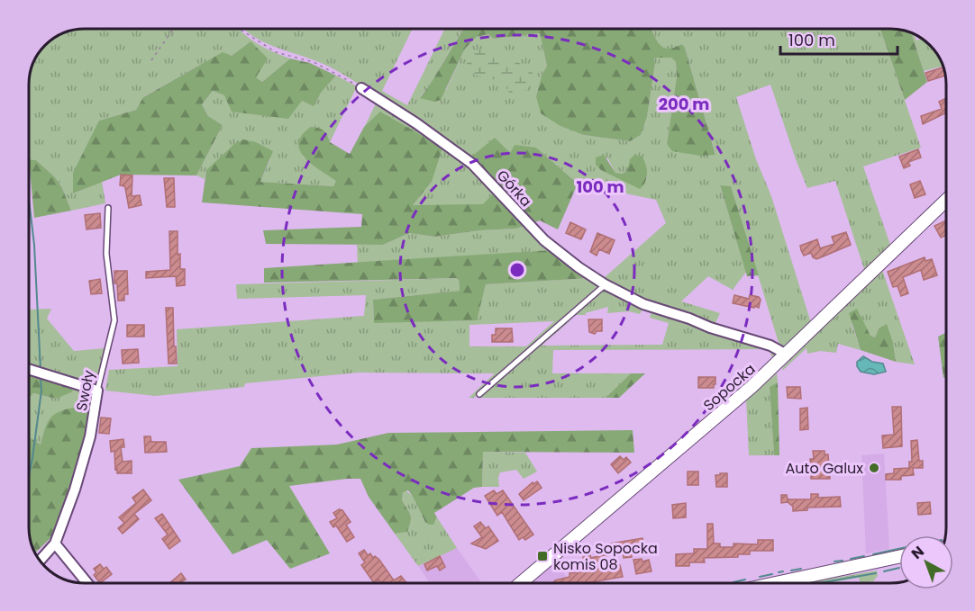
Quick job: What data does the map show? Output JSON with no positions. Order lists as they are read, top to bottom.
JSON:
{
  "streets": {
    "street": ["Górka", "Sopocka", "Swoły"]
  },
  "crossings": [
    ["Górka", "Sopocka"]
  ],
  "places": {
    "other": ["Auto Galux"],
    "transit": ["Nisko Sopocka komis 08"]
  },
  "scale_bar": "100 m",
  "north": "top left",
  "rings": ["200 m", "100 m"]
}
